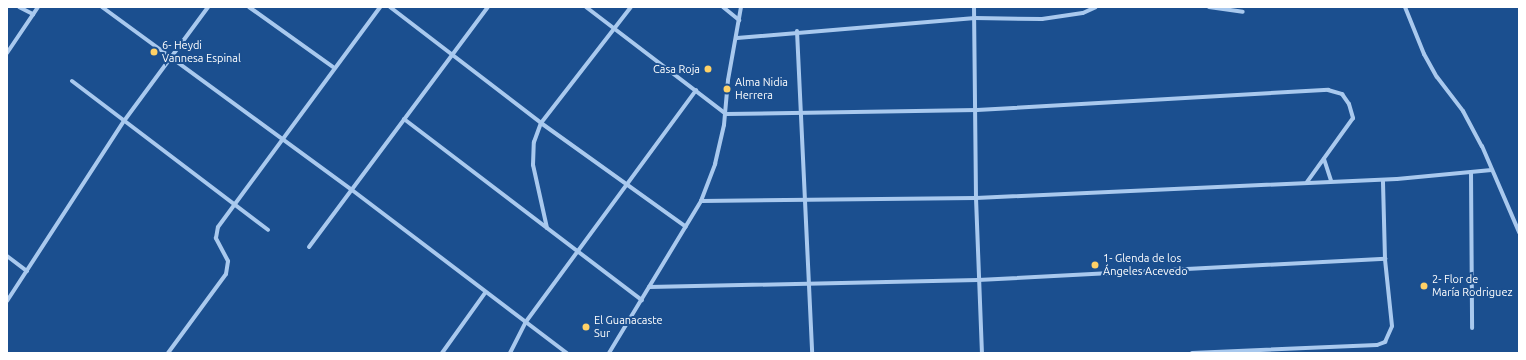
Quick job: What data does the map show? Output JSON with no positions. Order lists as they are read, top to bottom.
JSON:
{
  "places": [
    "6- Heydi Vannesa Espinal",
    "Casa Roja",
    "Alma Nidia Herrera",
    "1- Glenda de los Ángeles Acevedo",
    "2- Flor de María Rodriguez",
    "El Guanacaste Sur"
  ]
}
